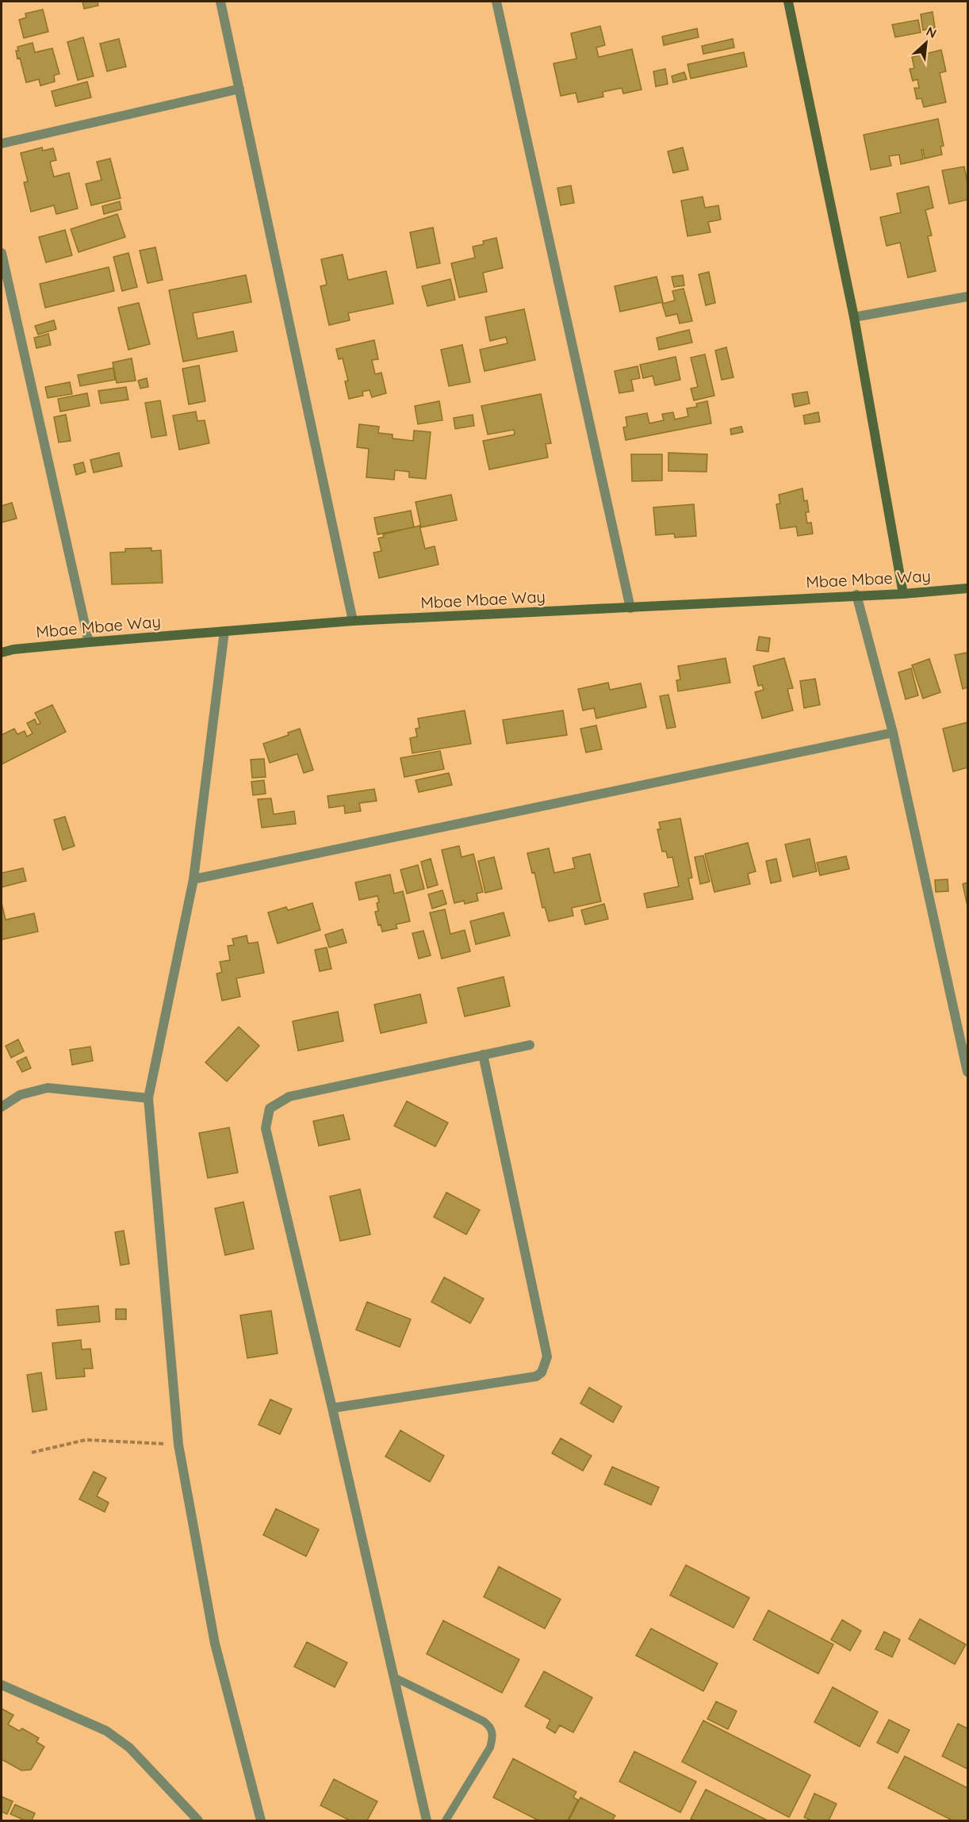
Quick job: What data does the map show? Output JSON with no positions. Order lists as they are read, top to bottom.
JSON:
{
  "streets": {
    "street": ["Mbae Mbae Way"]
  },
  "north": "top right"
}
